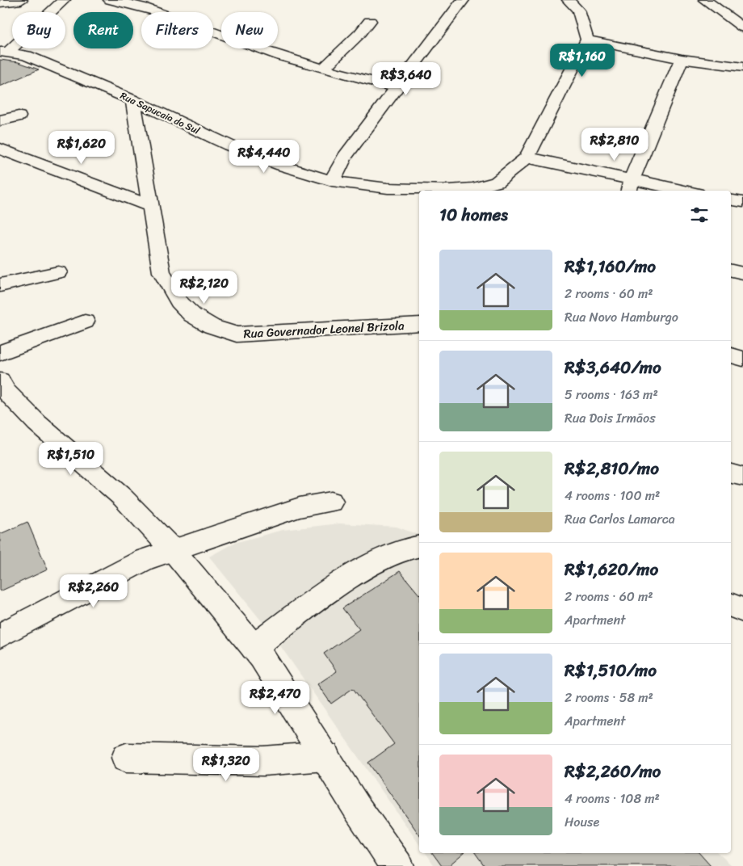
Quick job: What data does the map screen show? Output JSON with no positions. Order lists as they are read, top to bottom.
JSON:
{
  "streets": {
    "street": ["Rua Sapucaia do Sul", "Rua Governador Leonel Brizola"]
  },
  "crossings": [
    ["Rua Sapucaia do Sul", "Rua Governador Leonel Brizola"]
  ],
  "page": {
    "chip": [
      "Buy",
      "Rent",
      "Filters",
      "New"
    ],
    "price": [
      "R$1,160",
      "R$3,640",
      "R$2,810",
      "R$1,620",
      "R$4,440",
      "R$2,120",
      "R$1,510",
      "R$2,260",
      "R$2,470",
      "R$1,320"
    ],
    "heading": "10 homes",
    "list": [
      {
        "name": "R$1,160/mo",
        "note": "2 rooms · 60 m² · Rua Novo Hamburgo"
      },
      {
        "name": "R$3,640/mo",
        "note": "5 rooms · 163 m² · Rua Dois Irmãos"
      },
      {
        "name": "R$2,810/mo",
        "note": "4 rooms · 100 m² · Rua Carlos Lamarca"
      },
      {
        "name": "R$1,620/mo",
        "note": "2 rooms · 60 m² · Apartment"
      },
      {
        "name": "R$1,510/mo",
        "note": "2 rooms · 58 m² · Apartment"
      },
      {
        "name": "R$2,260/mo",
        "note": "4 rooms · 108 m² · House"
      }
    ]
  }
}
